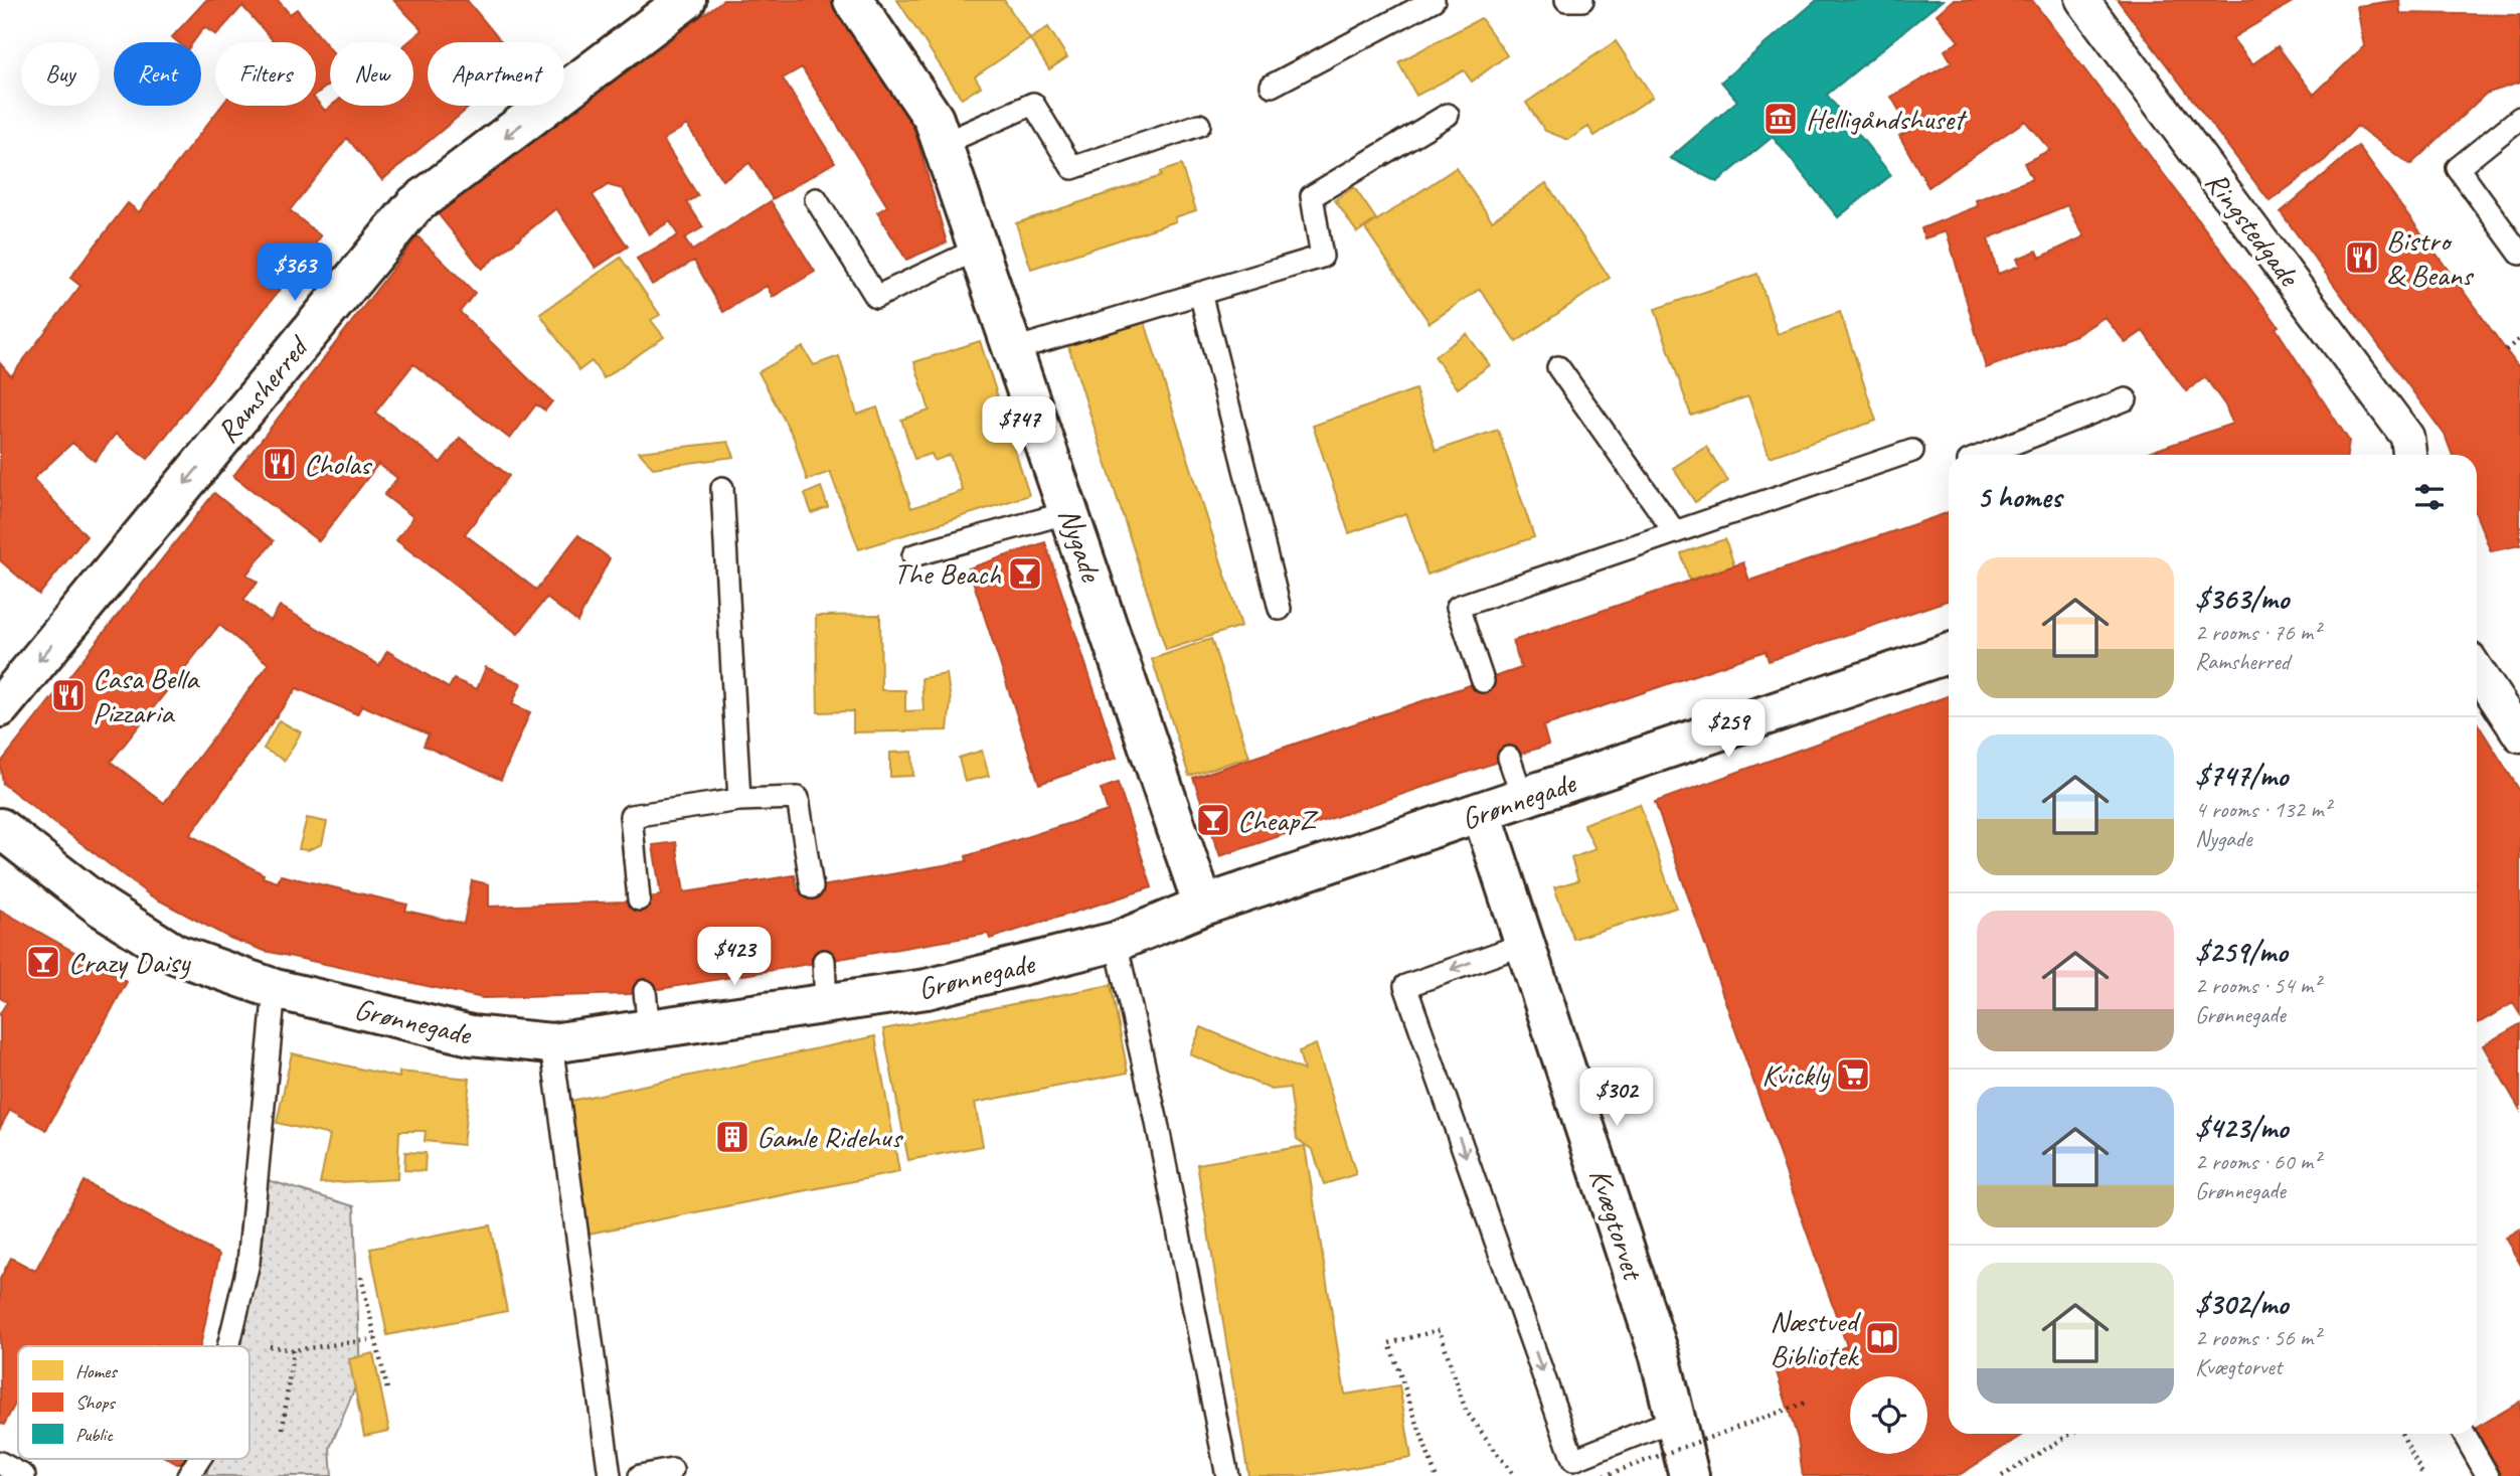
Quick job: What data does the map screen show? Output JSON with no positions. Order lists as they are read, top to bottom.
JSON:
{
  "streets": {
    "street": [
      "Ringstedgade",
      "Ramsherred",
      "Nygade",
      "Grønnegade",
      "Kvægtorvet"
    ]
  },
  "crossings": [
    ["Nygade", "Grønnegade"],
    ["Grønnegade", "Kvægtorvet"]
  ],
  "one_way": ["Ramsherred"],
  "places": {
    "museum": ["Helligåndshuset"],
    "restaurant": ["Bistro & Beans", "Cholas", "Casa Bella Pizzaria"],
    "bar": ["The Beach", "CheapZ", "Crazy Daisy"],
    "supermarket": ["Kvickly"],
    "building": ["Gamle Ridehus"],
    "library": ["Næstved Bibliotek"]
  },
  "legend": ["Homes", "Shops", "Public"],
  "page": {
    "chip": [
      "Buy",
      "Rent",
      "Filters",
      "New",
      "Apartment"
    ],
    "price": [
      "$363",
      "$747",
      "$259",
      "$423",
      "$302"
    ],
    "heading": "5 homes",
    "list": [
      {
        "name": "$363/mo",
        "note": "2 rooms · 76 m² · Ramsherred"
      },
      {
        "name": "$747/mo",
        "note": "4 rooms · 132 m² · Nygade"
      },
      {
        "name": "$259/mo",
        "note": "2 rooms · 54 m² · Grønnegade"
      },
      {
        "name": "$423/mo",
        "note": "2 rooms · 60 m² · Grønnegade"
      },
      {
        "name": "$302/mo",
        "note": "2 rooms · 56 m² · Kvægtorvet"
      }
    ]
  }
}
